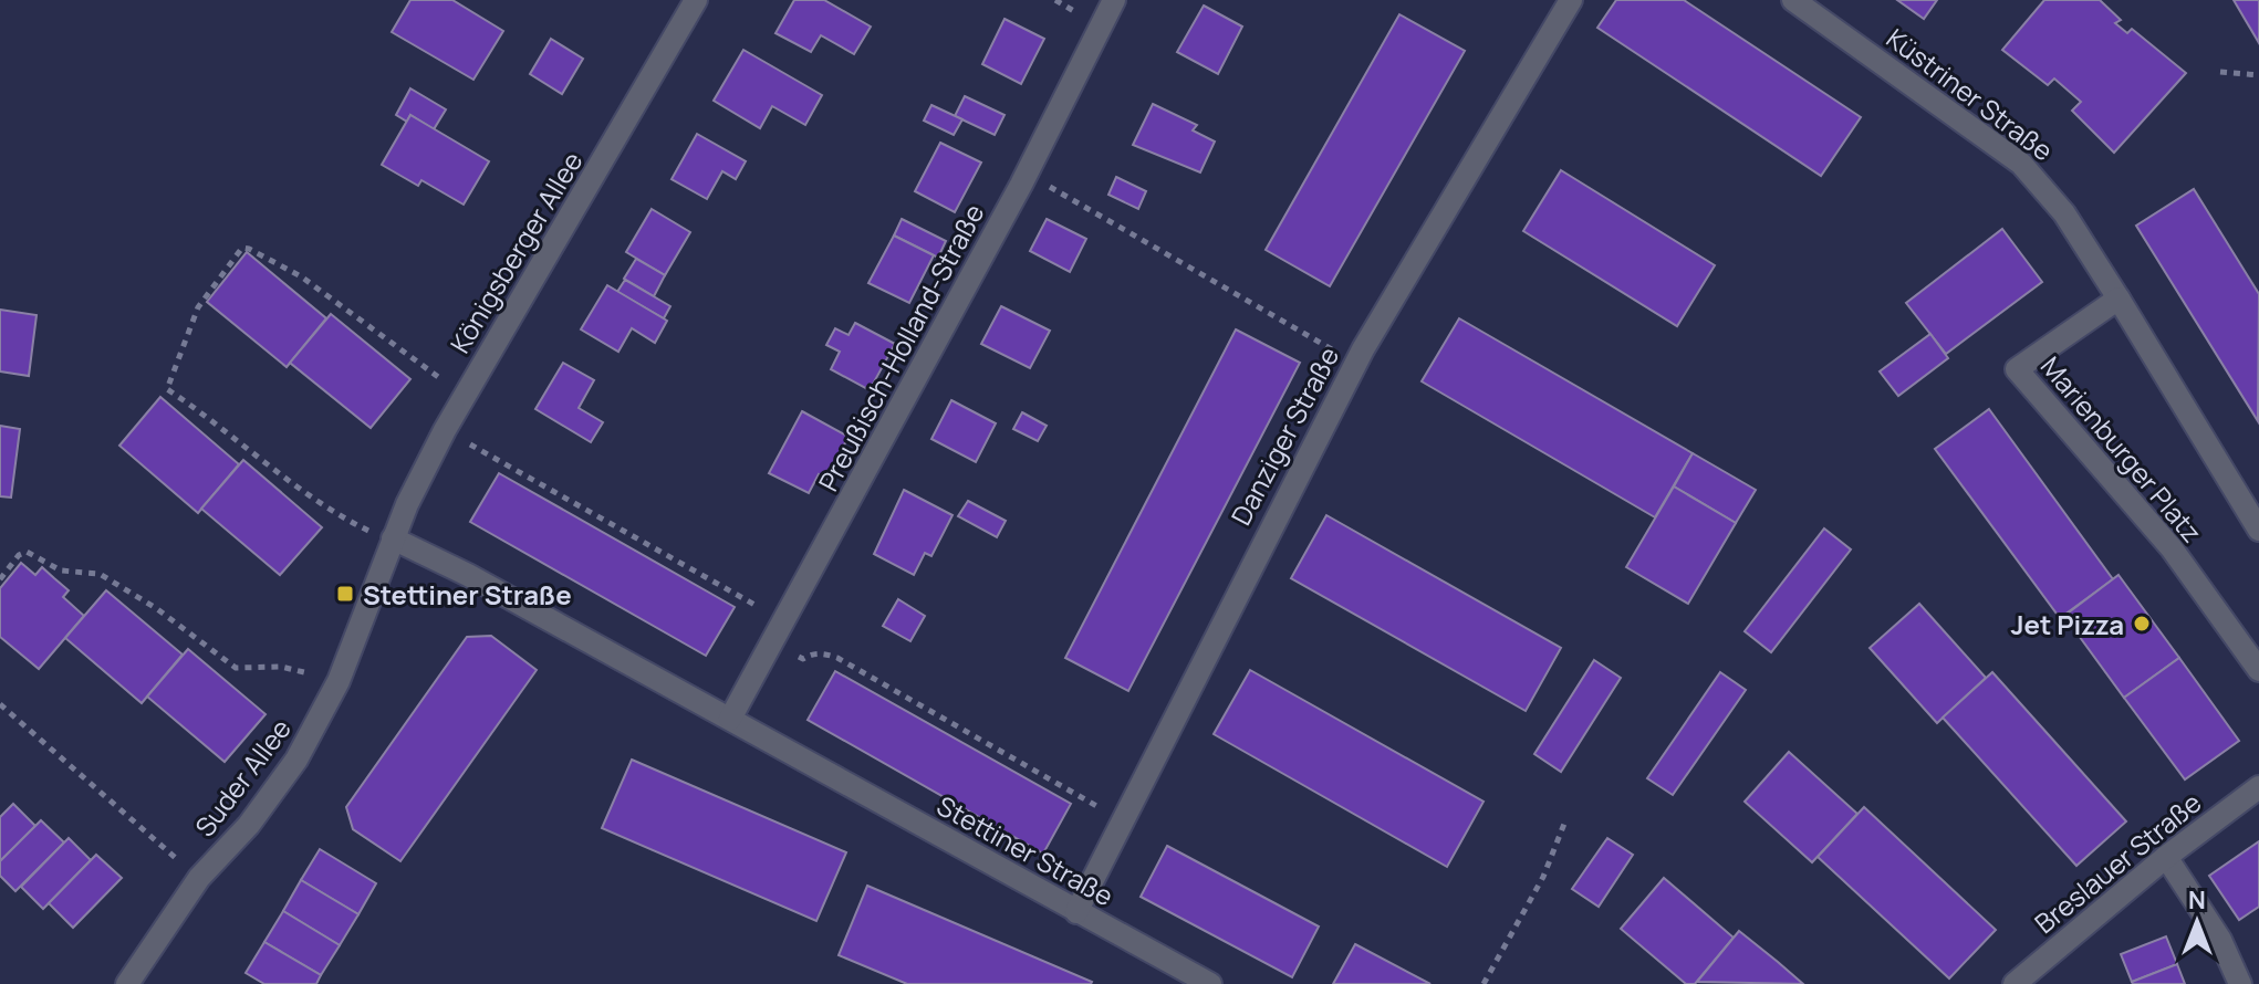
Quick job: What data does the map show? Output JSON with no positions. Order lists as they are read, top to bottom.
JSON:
{
  "streets": {
    "street": [
      "Küstriner Straße",
      "Königsberger Allee",
      "Preußisch-Holland-Straße",
      "Danziger Straße",
      "Marienburger Platz",
      "Suder Allee",
      "Stettiner Straße",
      "Breslauer Straße"
    ]
  },
  "crossings": [
    ["Küstriner Straße", "Marienburger Platz"],
    ["Königsberger Allee", "Suder Allee"],
    ["Königsberger Allee", "Stettiner Straße"],
    ["Preußisch-Holland-Straße", "Stettiner Straße"],
    ["Danziger Straße", "Stettiner Straße"],
    ["Suder Allee", "Stettiner Straße"]
  ],
  "places": {
    "transit": ["Stettiner Straße"],
    "other": ["Jet Pizza"]
  },
  "north": "top"
}
